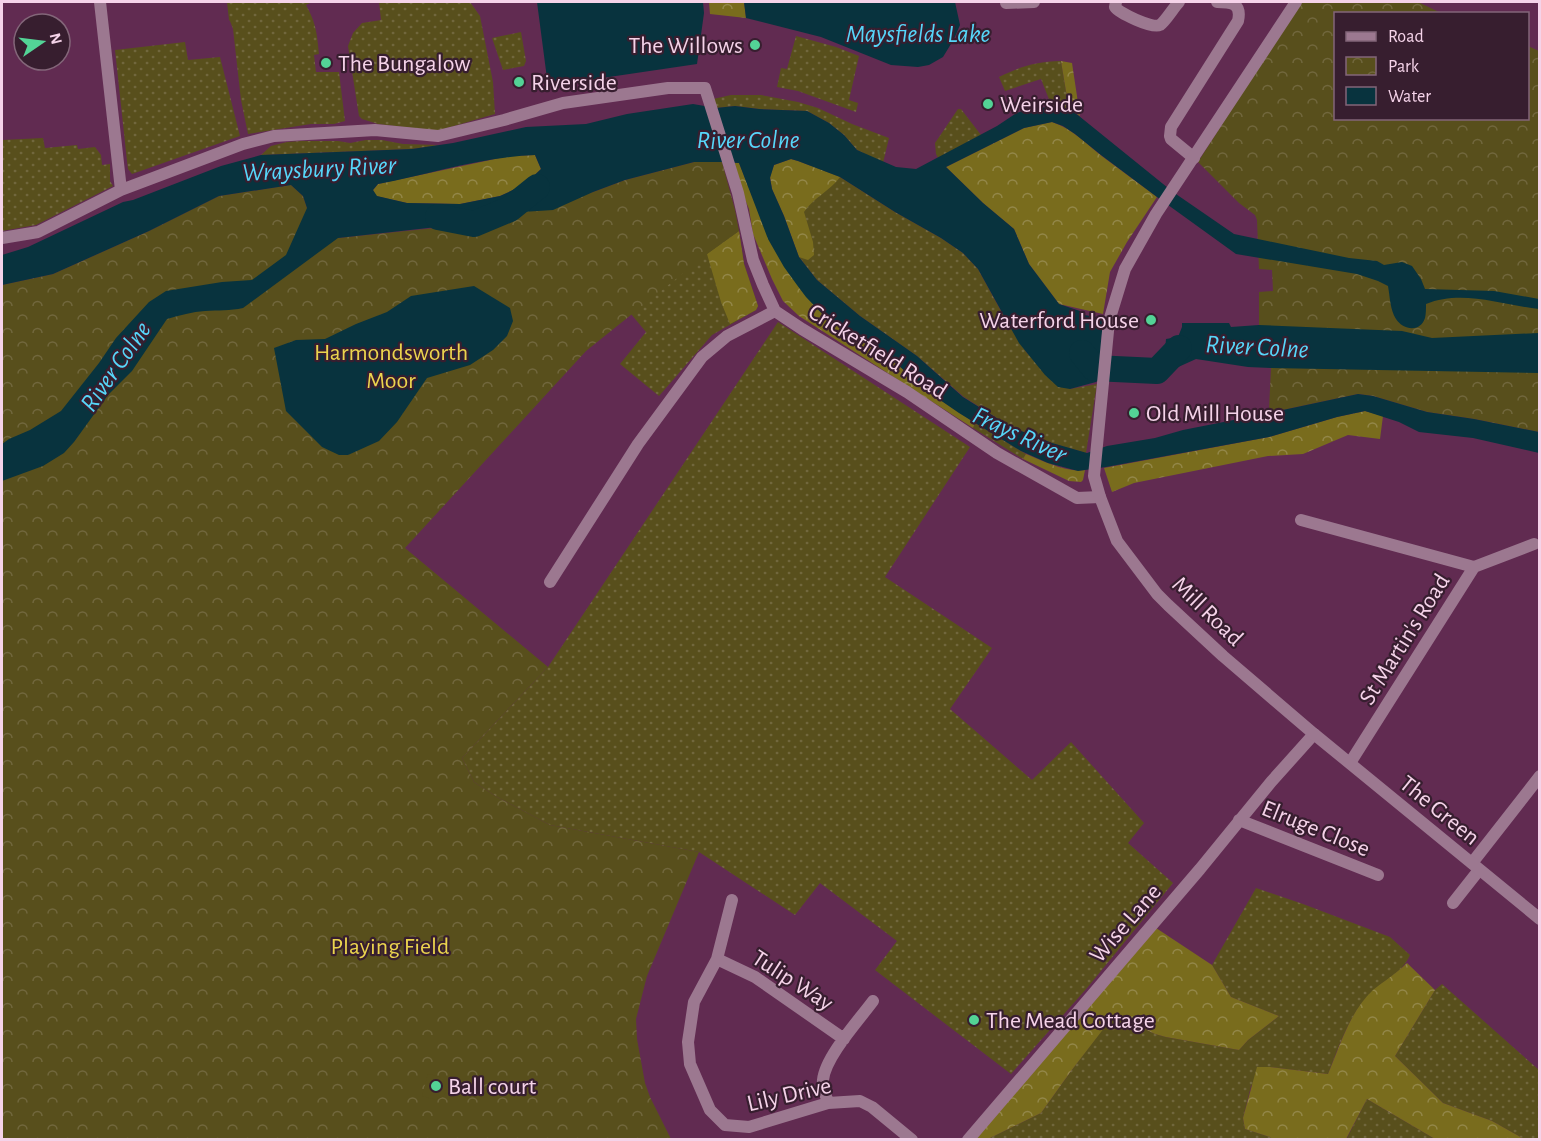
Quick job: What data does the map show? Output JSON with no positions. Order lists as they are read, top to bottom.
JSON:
{
  "streets": {
    "street": [
      "Cricketfield Road",
      "Mill Road",
      "St Martin's Road",
      "The Green",
      "Elruge Close",
      "Wise Lane",
      "Tulip Way",
      "Lily Drive"
    ]
  },
  "crossings": [
    ["Cricketfield Road", "Mill Road"],
    ["Mill Road", "The Green"],
    ["Mill Road", "Wise Lane"],
    ["St Martin's Road", "The Green"],
    ["The Green", "Wise Lane"],
    ["Elruge Close", "Wise Lane"],
    ["Tulip Way", "Lily Drive"]
  ],
  "water": [
    "Maysfields Lake",
    "River Colne",
    "Wraysbury River",
    "Frays River"
  ],
  "parks": ["Harmondsworth Moor", "Playing Field"],
  "places": [
    "The Willows",
    "The Bungalow",
    "Riverside",
    "Weirside",
    "Waterford House",
    "Old Mill House",
    "The Mead Cottage",
    "Ball court"
  ],
  "legend": ["Road", "Park", "Water"],
  "north": "right"
}
